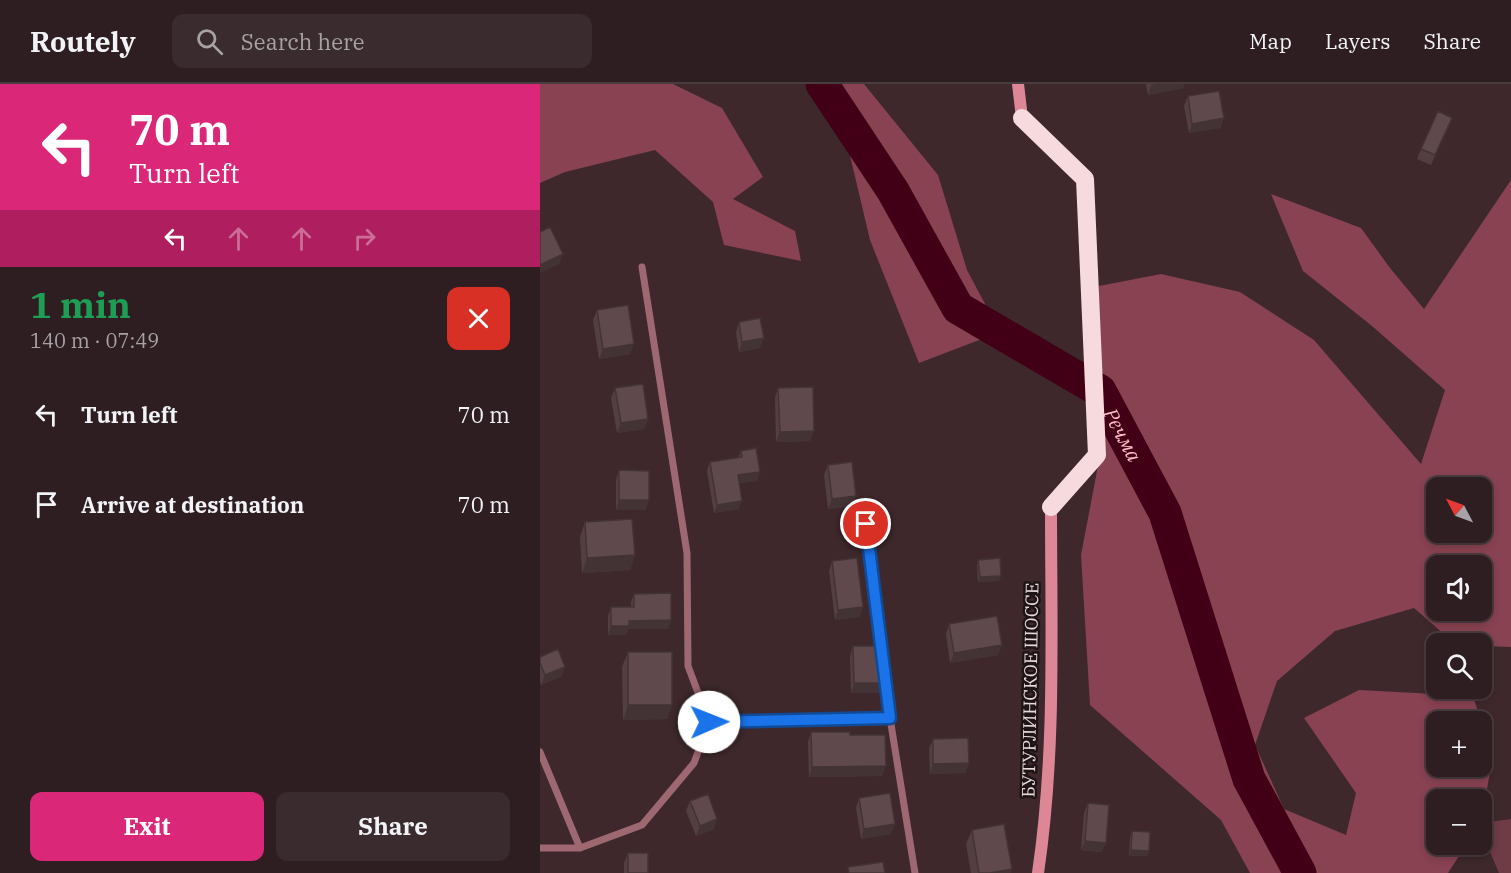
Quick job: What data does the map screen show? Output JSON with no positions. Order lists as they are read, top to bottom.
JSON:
{
  "streets": {
    "main road": ["БУТУРЛИНСКОЕ ШОССЕ"]
  },
  "water": ["Речма"],
  "north": "top left",
  "page": {
    "header": "Routely",
    "search": "Search here",
    "nav": ["Map", "Layers", "Share"],
    "turn": ["70 m", "Turn left"],
    "heading": ["1 min", "140 m · 07:49"],
    "list": [
      {
        "name": "Turn left",
        "value": "70 m"
      },
      {
        "name": "Arrive at destination",
        "value": "70 m"
      }
    ],
    "map_buttons": ["+", "−"],
    "buttons": ["Exit", "Share"]
  }
}
